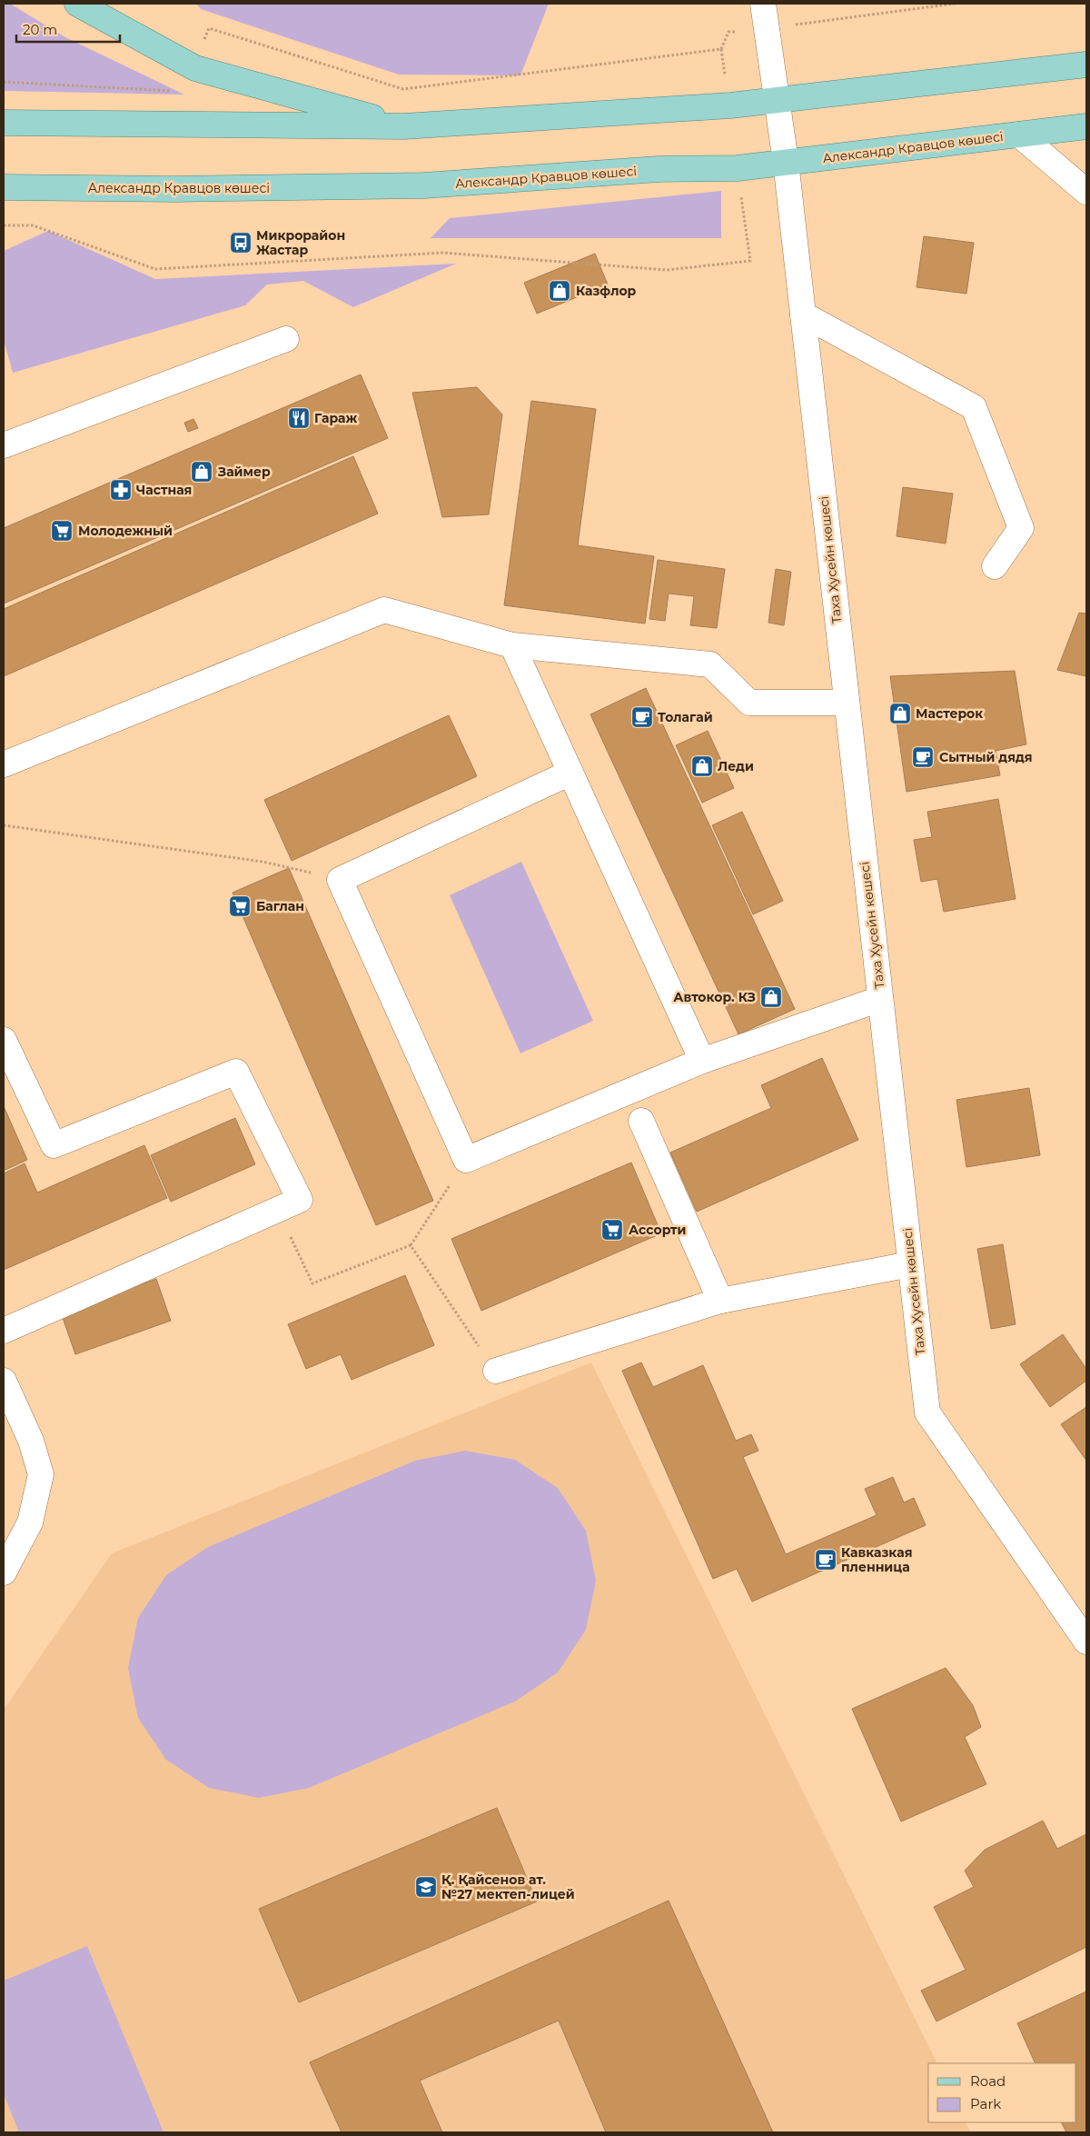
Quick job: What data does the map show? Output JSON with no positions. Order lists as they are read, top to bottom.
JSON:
{
  "streets": {
    "main road": ["Александр Кравцов көшесі"],
    "street": ["Таха Хусейн көшесі"]
  },
  "crossings": [
    ["Александр Кравцов көшесі", "Таха Хусейн көшесі"]
  ],
  "places": {
    "bus stop": ["Микрорайон Жастар"],
    "shop": [
      "Казфлор",
      "Займер",
      "Мастерок",
      "Леди",
      "Автокор. КЗ"
    ],
    "restaurant": ["Гараж"],
    "pharmacy": ["Частная"],
    "supermarket": ["Молодежный", "Баглан", "Ассорти"],
    "cafe": ["Толагай", "Сытный дядя", "Кавказкая пленница"],
    "school or university": ["Қ. Қайсенов ат. №27 мектеп-лицей"]
  },
  "legend": ["Road", "Park"],
  "scale_bar": "20 m"
}
